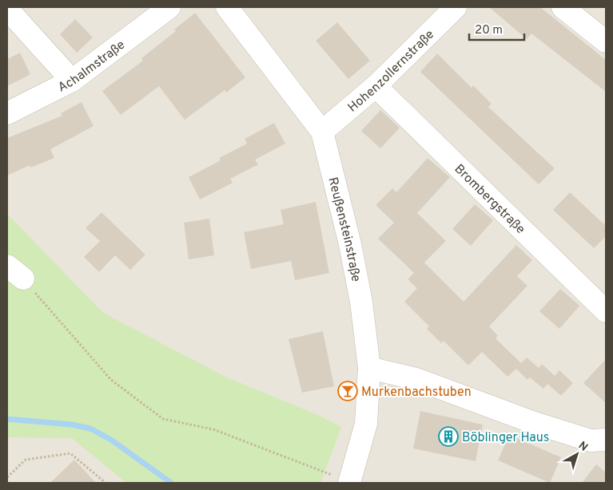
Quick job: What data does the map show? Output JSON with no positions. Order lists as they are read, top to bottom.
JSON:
{
  "streets": {
    "street": [
      "Achalmstraße",
      "Hohenzollernstraße",
      "Brombergstraße",
      "Reußensteinstraße"
    ]
  },
  "crossings": [
    ["Hohenzollernstraße", "Brombergstraße"],
    ["Hohenzollernstraße", "Reußensteinstraße"]
  ],
  "places": {
    "bar": ["Murkenbachstuben"],
    "building": ["Böblinger Haus"]
  },
  "scale_bar": "20 m",
  "north": "top right"
}
